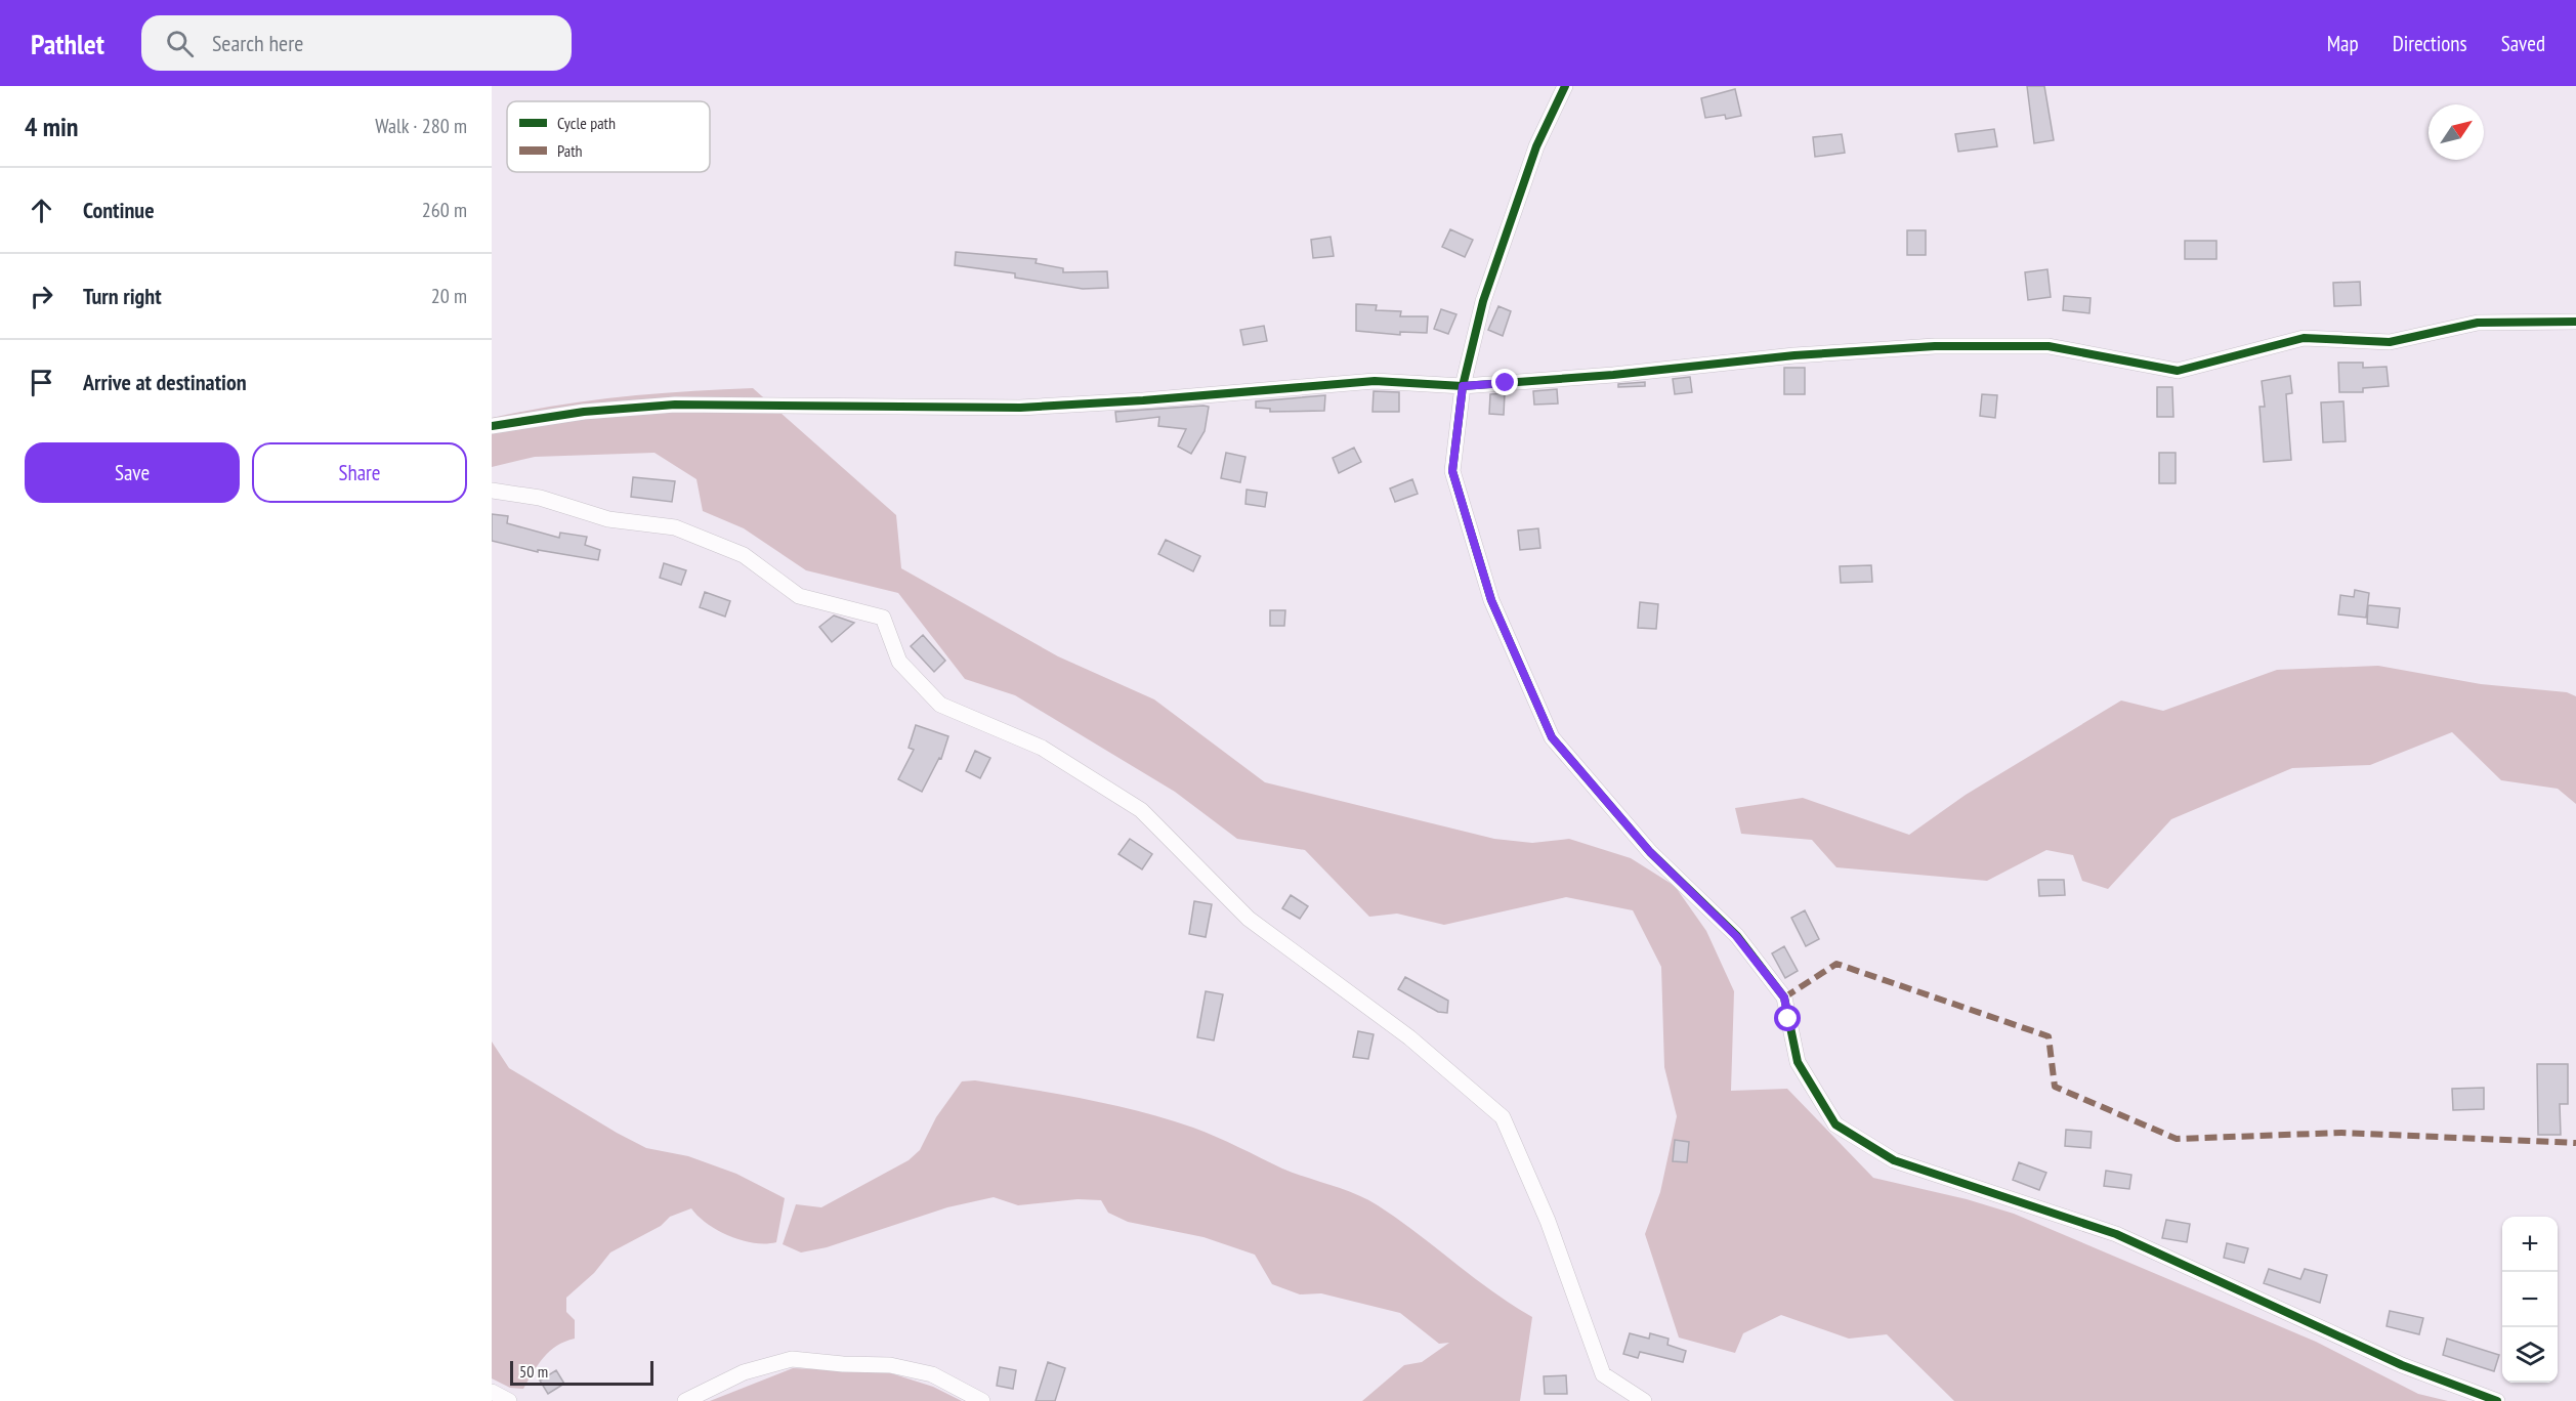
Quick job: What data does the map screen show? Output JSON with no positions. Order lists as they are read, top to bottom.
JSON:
{
  "legend": ["Cycle path", "Path"],
  "scale_bar": "50 m",
  "north": "top right",
  "page": {
    "header": "Pathlet",
    "search": "Search here",
    "nav": ["Map", "Directions", "Saved"],
    "heading": ["4 min", "Walk · 280 m"],
    "list": [
      ["Continue", "260 m"],
      ["Turn right", "20 m"],
      "Arrive at destination"
    ],
    "buttons": ["Save", "Share"],
    "map_buttons": ["+", "−"],
    "scale": "50 m"
  }
}
